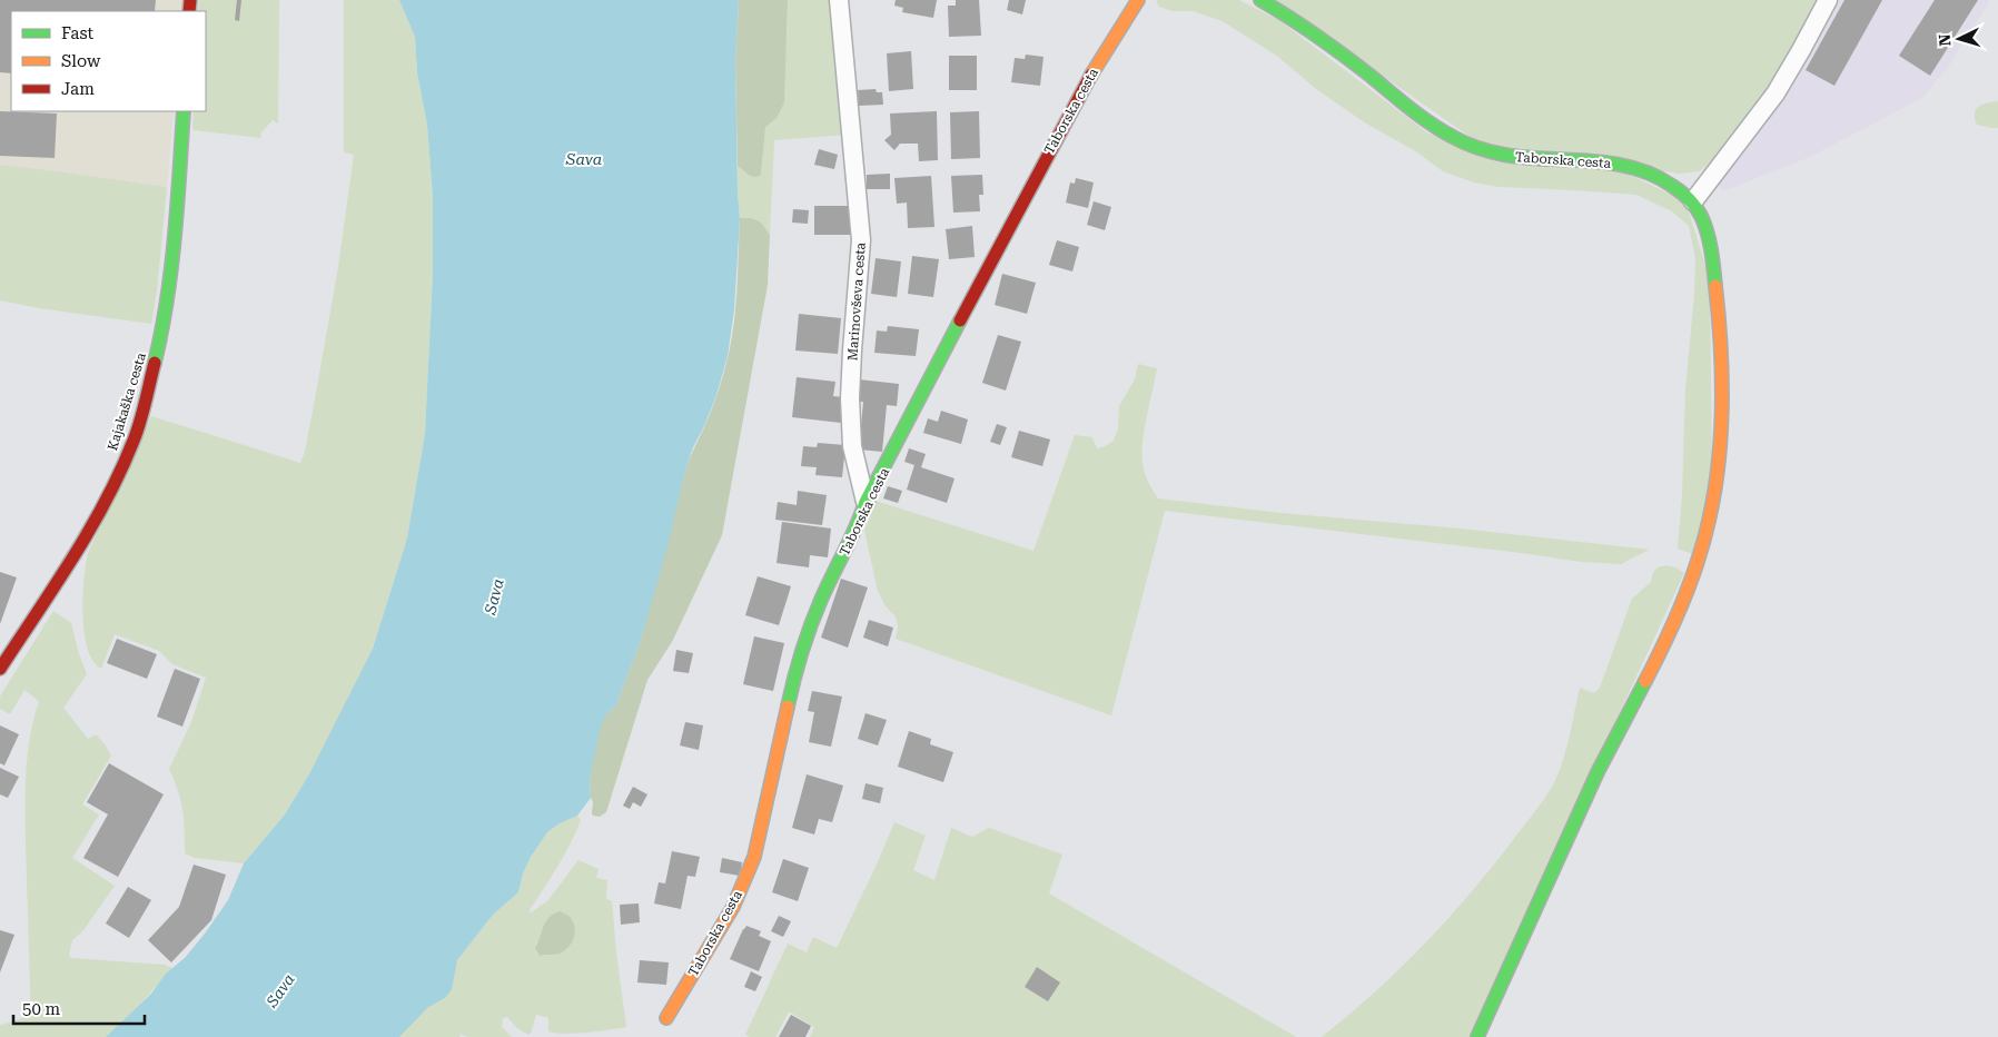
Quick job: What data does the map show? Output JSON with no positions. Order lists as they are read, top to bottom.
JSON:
{
  "streets": {
    "street": ["Taborska cesta", "Marinovševa cesta", "Kajakaška cesta"]
  },
  "crossings": [
    ["Taborska cesta", "Marinovševa cesta"]
  ],
  "water": ["Sava"],
  "legend": ["Fast", "Slow", "Jam"],
  "scale_bar": "50 m",
  "north": "left"
}
